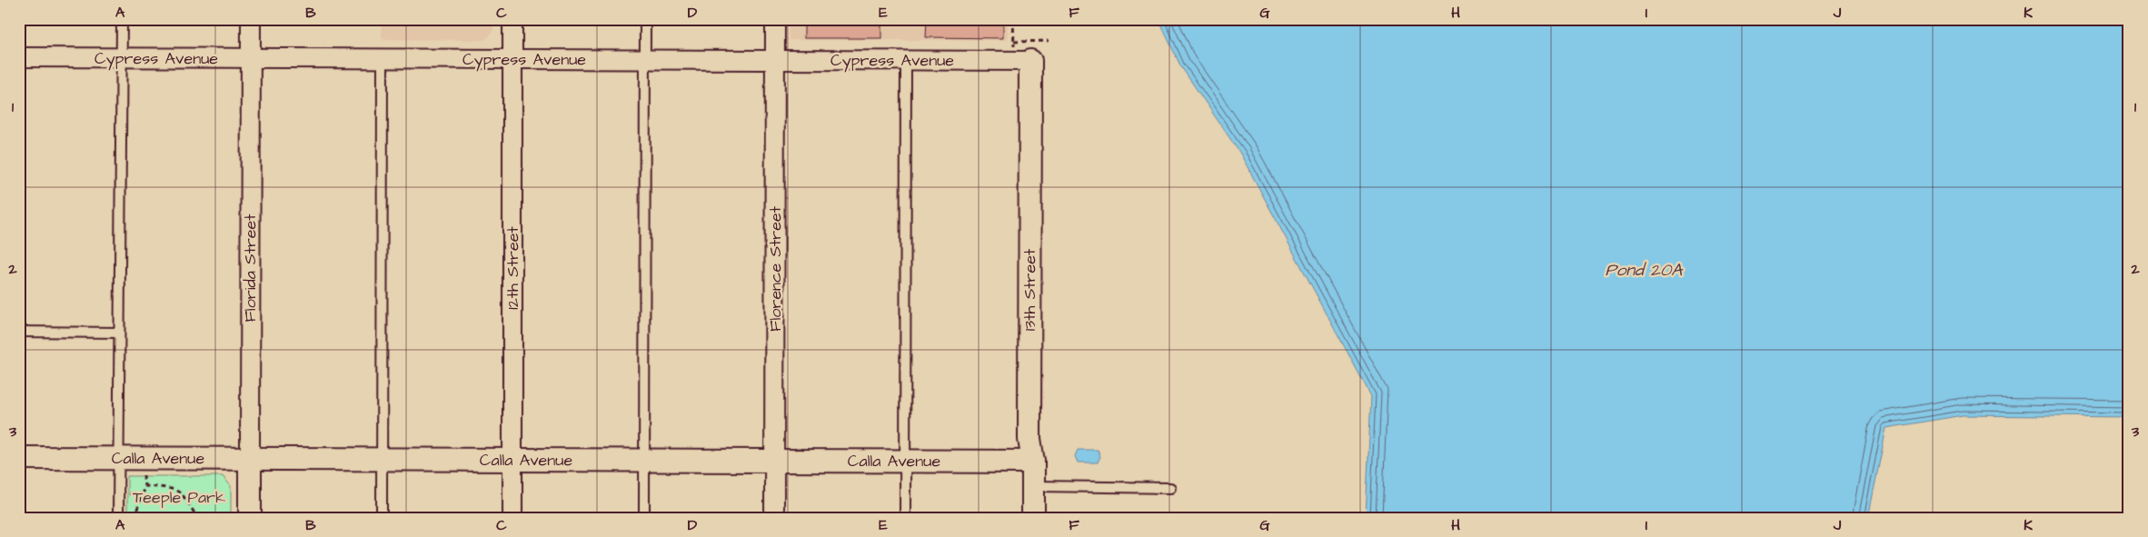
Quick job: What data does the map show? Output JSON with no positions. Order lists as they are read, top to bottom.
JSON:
{
  "streets": {
    "street": [
      "Cypress Avenue",
      "Florida Street",
      "12th Street",
      "Florence Street",
      "13th Street",
      "Calla Avenue"
    ]
  },
  "crossings": [
    ["Cypress Avenue", "Florida Street"],
    ["Cypress Avenue", "12th Street"],
    ["Cypress Avenue", "Florence Street"],
    ["Cypress Avenue", "13th Street"],
    ["Florida Street", "Calla Avenue"],
    ["12th Street", "Calla Avenue"],
    ["Florence Street", "Calla Avenue"],
    ["13th Street", "Calla Avenue"]
  ],
  "water": ["Pond 20A"],
  "parks": ["Teeple Park"],
  "grid": {
    "columns": [
      "A",
      "B",
      "C",
      "D",
      "E",
      "F",
      "G",
      "H",
      "I",
      "J",
      "K"
    ],
    "rows": ["1", "2", "3"]
  }
}
